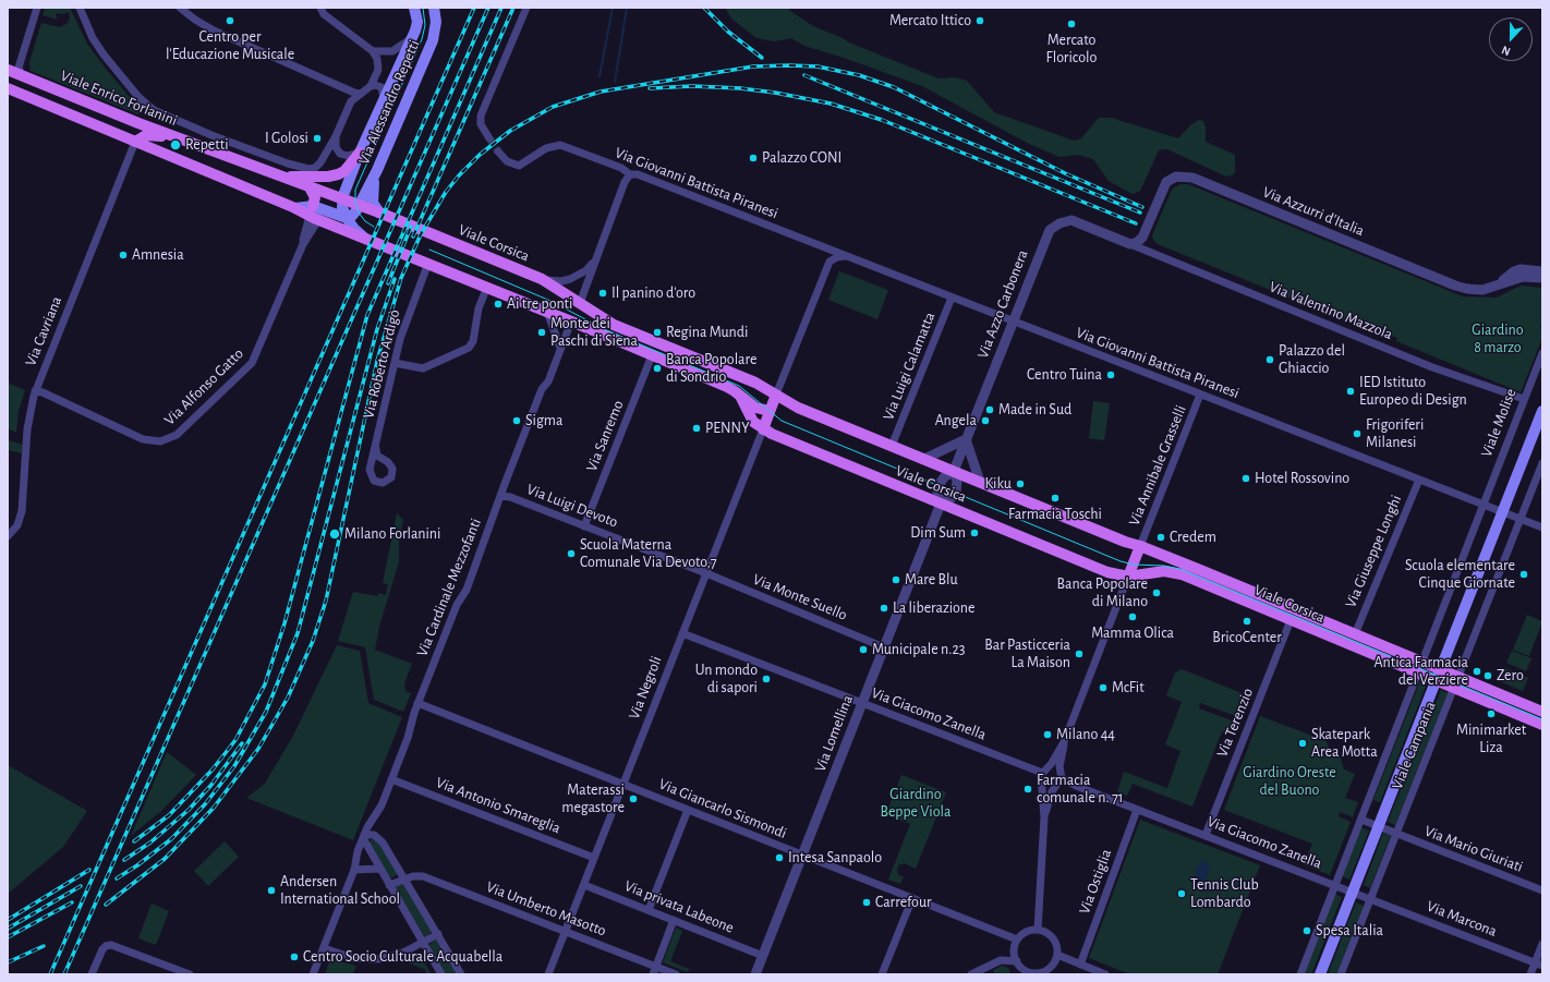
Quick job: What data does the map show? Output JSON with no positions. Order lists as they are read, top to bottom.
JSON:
{
  "streets": {
    "main road": [
      "Viale Enrico Forlanini",
      "Via Alessandro Repetti",
      "Viale Corsica",
      "Via Negroli",
      "Viale Campania"
    ],
    "street": [
      "Via Giovanni Battista Piranesi",
      "Via Azzurri d'Italia",
      "Via Azzo Carbonera",
      "Via Valentino Mazzola",
      "Via Cavriana",
      "Via Roberto Ardigò",
      "Via Luigi Calamatta",
      "Via Alfonso Gatto",
      "Viale Molise",
      "Via Sanremo",
      "Via Annibale Grasselli",
      "Via Luigi Devoto",
      "Via Giuseppe Longhi",
      "Via Cardinale Mezzofanti",
      "Via Monte Suello",
      "Via Giacomo Zanella",
      "Via Terenzio",
      "Via Lomellina",
      "Via Antonio Smareglia",
      "Via Giancarlo Sismondi",
      "Via Mario Giuriati",
      "Via Ostiglia",
      "Via privata Labeone",
      "Via Umberto Masotto",
      "Via Marcona"
    ]
  },
  "crossings": [
    ["Viale Enrico Forlanini", "Via Alessandro Repetti"],
    ["Viale Enrico Forlanini", "Viale Corsica"],
    ["Via Giovanni Battista Piranesi", "Via Azzo Carbonera"],
    ["Via Giovanni Battista Piranesi", "Via Luigi Calamatta"],
    ["Via Giovanni Battista Piranesi", "Viale Molise"],
    ["Via Giovanni Battista Piranesi", "Via Annibale Grasselli"],
    ["Via Giovanni Battista Piranesi", "Via Giuseppe Longhi"],
    ["Via Giovanni Battista Piranesi", "Viale Campania"],
    ["Via Azzurri d'Italia", "Via Azzo Carbonera"],
    ["Via Azzurri d'Italia", "Via Valentino Mazzola"],
    ["Viale Corsica", "Via Azzo Carbonera"],
    ["Viale Corsica", "Via Luigi Calamatta"],
    ["Viale Corsica", "Viale Molise"],
    ["Viale Corsica", "Via Annibale Grasselli"],
    ["Viale Corsica", "Via Giuseppe Longhi"],
    ["Viale Corsica", "Via Negroli"],
    ["Viale Corsica", "Via Terenzio"],
    ["Viale Corsica", "Via Lomellina"],
    ["Viale Corsica", "Viale Campania"],
    ["Via Azzo Carbonera", "Via Valentino Mazzola"],
    ["Via Azzo Carbonera", "Via Lomellina"],
    ["Via Valentino Mazzola", "Viale Molise"],
    ["Via Cavriana", "Via Alfonso Gatto"],
    ["Viale Molise", "Viale Campania"],
    ["Via Sanremo", "Via Luigi Devoto"],
    ["Via Luigi Devoto", "Via Cardinale Mezzofanti"],
    ["Via Luigi Devoto", "Via Monte Suello"],
    ["Via Luigi Devoto", "Via Negroli"],
    ["Via Cardinale Mezzofanti", "Via Antonio Smareglia"],
    ["Via Cardinale Mezzofanti", "Via Giancarlo Sismondi"],
    ["Via Monte Suello", "Via Negroli"],
    ["Via Monte Suello", "Via Lomellina"],
    ["Via Negroli", "Via Giacomo Zanella"],
    ["Via Negroli", "Via Antonio Smareglia"],
    ["Via Negroli", "Via Giancarlo Sismondi"],
    ["Via Negroli", "Via privata Labeone"],
    ["Via Negroli", "Via Umberto Masotto"],
    ["Via Giacomo Zanella", "Via Terenzio"],
    ["Via Giacomo Zanella", "Via Lomellina"],
    ["Via Giacomo Zanella", "Viale Campania"],
    ["Via Giacomo Zanella", "Via Ostiglia"],
    ["Via Lomellina", "Via Giancarlo Sismondi"],
    ["Via Lomellina", "Via privata Labeone"],
    ["Viale Campania", "Via Mario Giuriati"],
    ["Viale Campania", "Via Marcona"]
  ],
  "parks": ["Giardino 8 marzo", "Giardino Oreste del Buono", "Giardino Beppe Viola"],
  "places": [
    "Centro per l'Educazione Musicale",
    "Mercato Ittico",
    "Mercato Floricolo",
    "I Golosi",
    "Repetti",
    "Palazzo CONI",
    "Amnesia",
    "Il panino d'oro",
    "Ai tre ponti",
    "Monte dei Paschi di Siena",
    "Regina Mundi",
    "Palazzo del Ghiaccio",
    "Banca Popolare di Sondrio",
    "Centro Tuina",
    "IED Istituto Europeo di Design",
    "Made in Sud",
    "Sigma",
    "Angela",
    "PENNY",
    "Frigoriferi Milanesi",
    "Hotel Rossovino",
    "Kiku",
    "Farmacia Toschi",
    "Dim Sum",
    "Milano Forlanini",
    "Credem",
    "Scuola Materna Comunale Via Devoto,7",
    "Scuola elementare Cinque Giornate",
    "Mare Blu",
    "Banca Popolare di Milano",
    "La liberazione",
    "Mamma Olica",
    "BricoCenter",
    "Municipale n.23",
    "Bar Pasticceria La Maison",
    "Antica Farmacia del Verziere",
    "Zero",
    "Un mondo di sapori",
    "McFit",
    "Minimarket Liza",
    "Milano 44",
    "Skatepark Area Motta",
    "Farmacia comunale n. 71",
    "Materassi megastore",
    "Intesa Sanpaolo",
    "Andersen International School",
    "Tennis Club Lombardo",
    "Carrefour",
    "Spesa Italia",
    "Centro Socio Culturale Acquabella"
  ],
  "north": "bottom"
}
